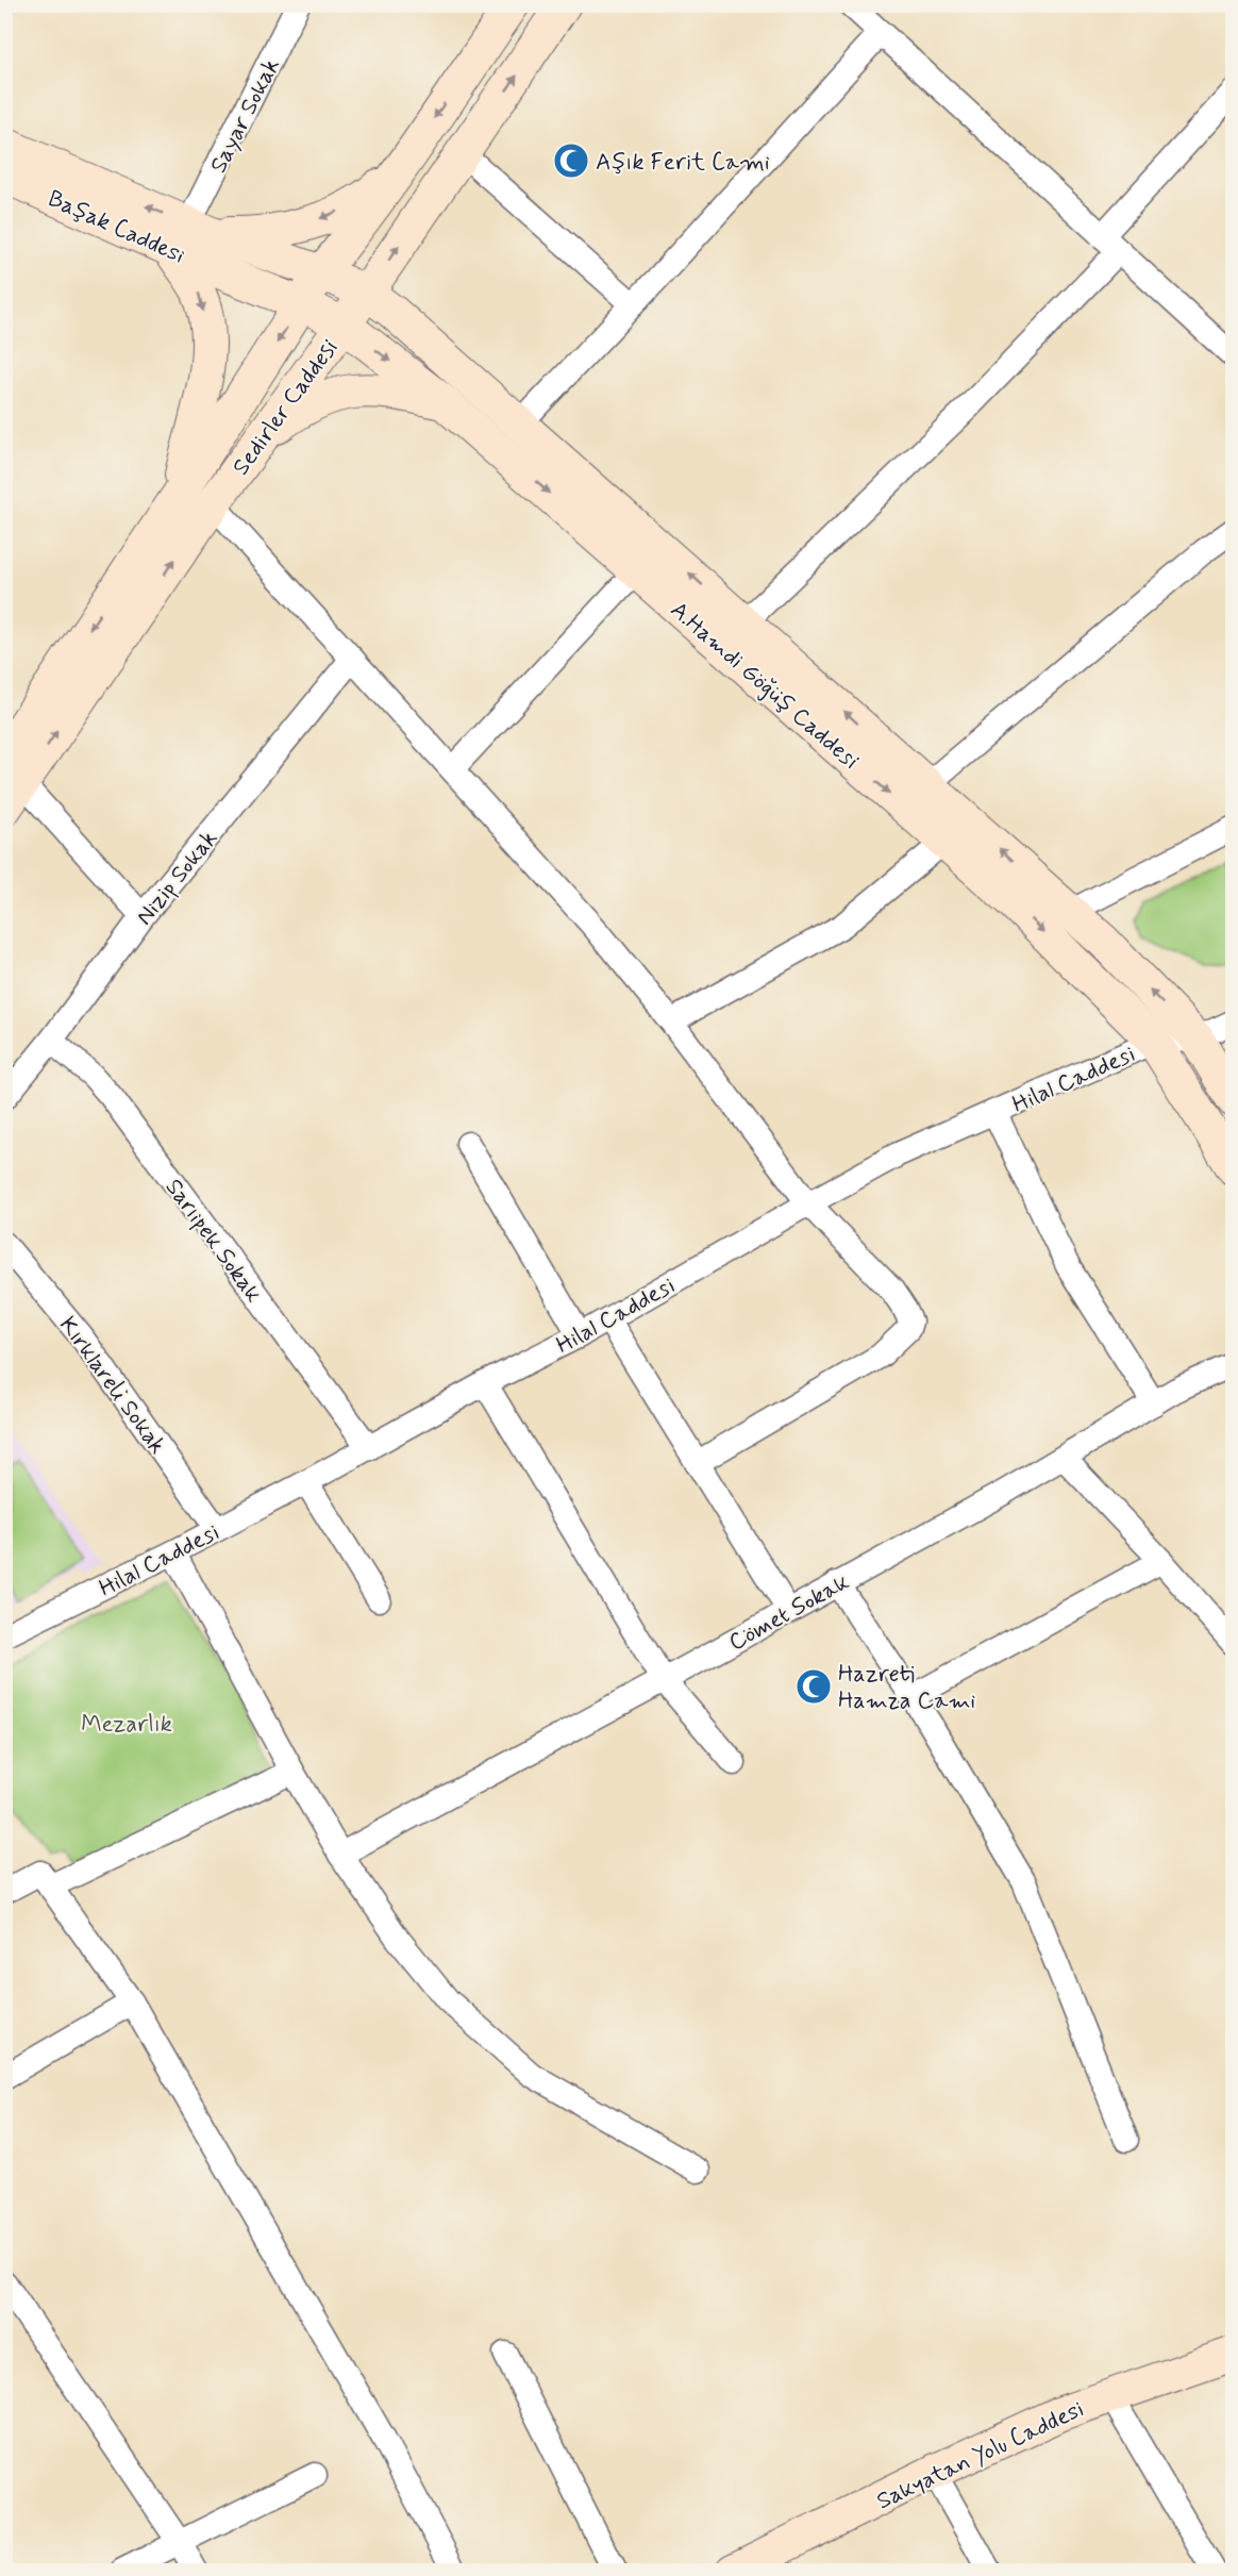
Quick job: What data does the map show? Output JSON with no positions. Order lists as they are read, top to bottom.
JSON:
{
  "streets": {
    "street": [
      "Sayar Sokak",
      "Başak Caddesi",
      "Sedirler Caddesi",
      "A.Hamdi Göğüş Caddesi",
      "Nizip Sokak",
      "Hilal Caddesi",
      "Sarıipek Sokak",
      "Kırklareli Sokak",
      "Cömet Sokak",
      "Sakyatan Yolu Caddesi"
    ]
  },
  "crossings": [
    ["Sayar Sokak", "Başak Caddesi"],
    ["Sayar Sokak", "A.Hamdi Göğüş Caddesi"],
    ["Başak Caddesi", "A.Hamdi Göğüş Caddesi"],
    ["Sedirler Caddesi", "A.Hamdi Göğüş Caddesi"],
    ["A.Hamdi Göğüş Caddesi", "Hilal Caddesi"],
    ["Nizip Sokak", "Sarıipek Sokak"],
    ["Hilal Caddesi", "Sarıipek Sokak"],
    ["Hilal Caddesi", "Kırklareli Sokak"]
  ],
  "parks": ["Mezarlık"],
  "places": {
    "mosque": ["Aşık Ferit Cami", "Hazreti Hamza Cami"]
  }
}
